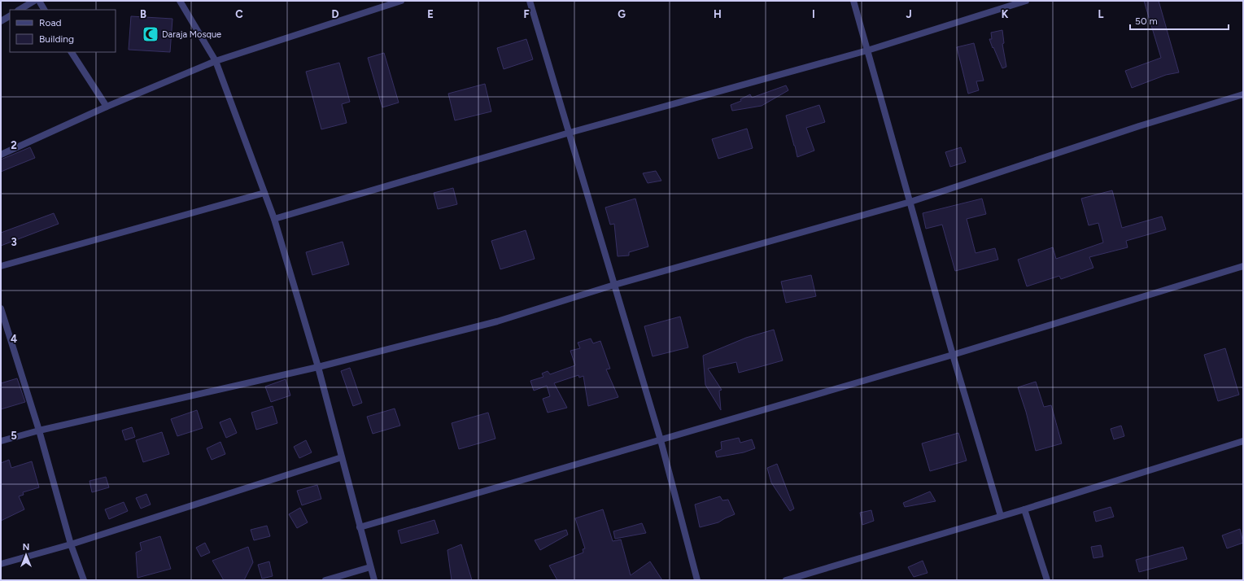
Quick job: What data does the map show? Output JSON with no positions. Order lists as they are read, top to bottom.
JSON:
{
  "places": {
    "mosque": ["Daraja Mosque"]
  },
  "legend": ["Road", "Building"],
  "scale_bar": "50 m",
  "north": "top",
  "grid": {
    "columns": [
      "B",
      "C",
      "D",
      "E",
      "F",
      "G",
      "H",
      "I",
      "J",
      "K",
      "L"
    ],
    "rows": [
      "2",
      "3",
      "4",
      "5"
    ]
  }
}
